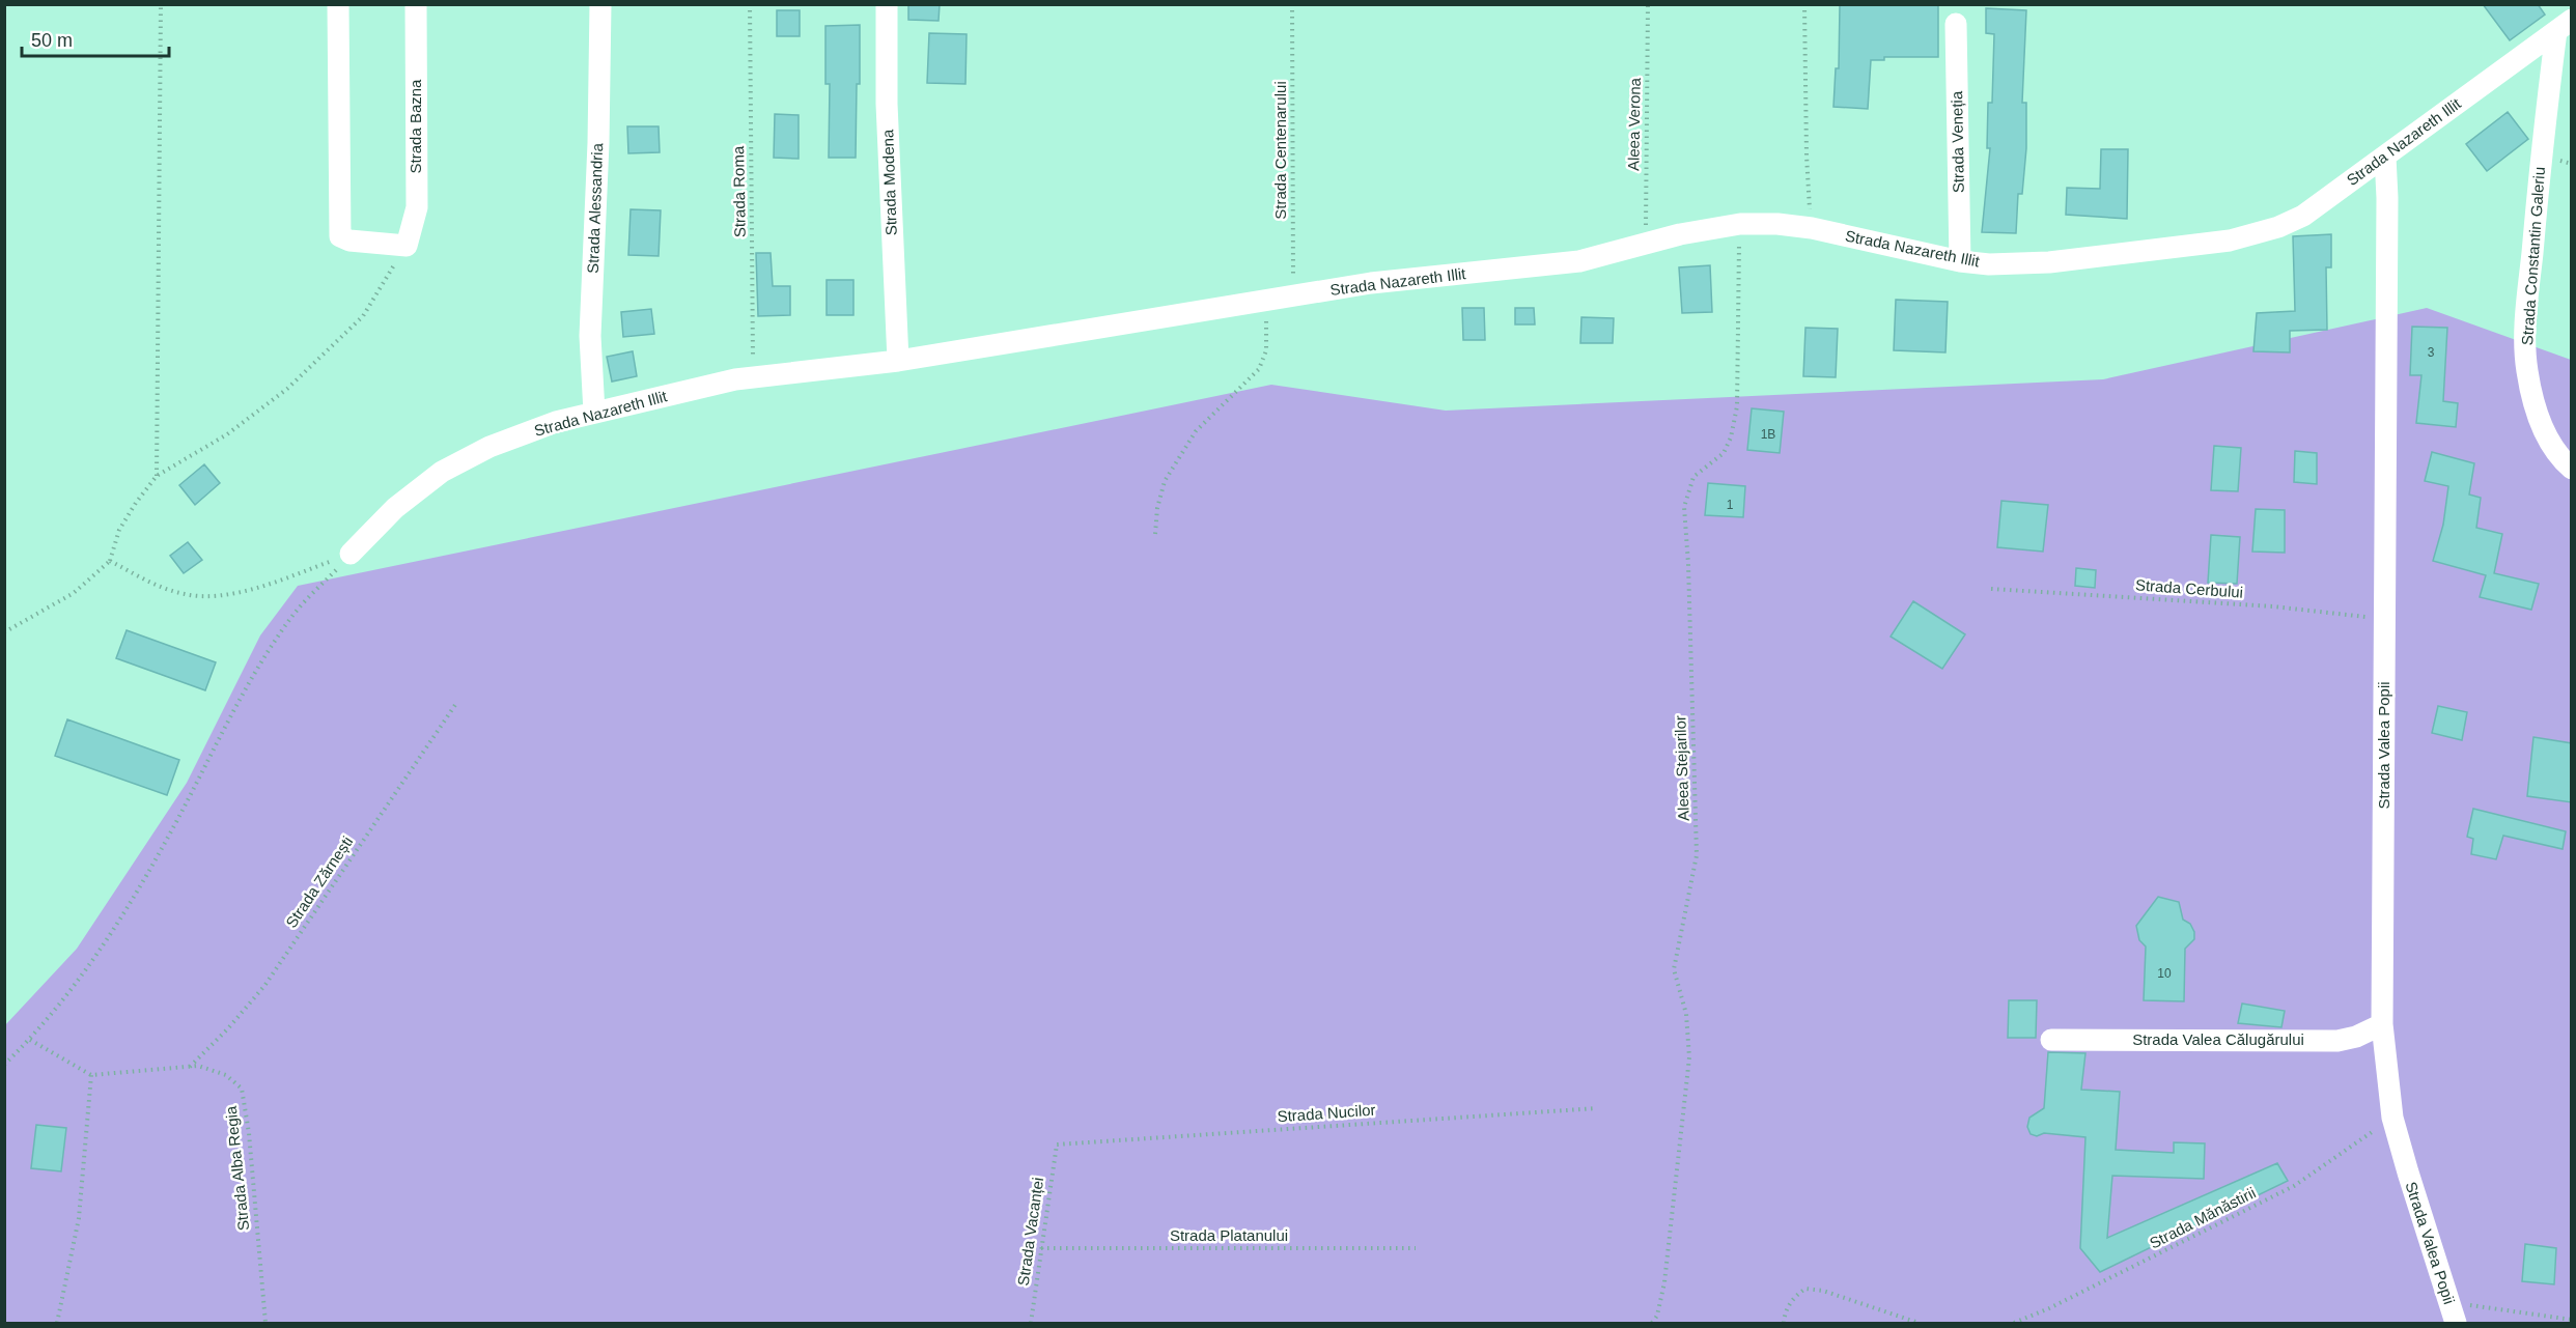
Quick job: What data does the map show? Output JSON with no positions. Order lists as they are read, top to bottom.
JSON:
{
  "streets": {
    "street": [
      "Strada Bazna",
      "Strada Veneția",
      "Strada Nazareth Illit",
      "Strada Modena",
      "Strada Alessandria",
      "Strada Constantin Galeriu",
      "Strada Valea Popii",
      "Strada Valea Călugărului"
    ],
    "path": [
      "Aleea Verona",
      "Strada Centenarului",
      "Strada Roma",
      "Strada Cerbului",
      "Aleea Stejarilor",
      "Strada Zărnești",
      "Strada Nucilor",
      "Strada Alba Regia",
      "Strada Mănăstirii",
      "Strada Vacanței",
      "Strada Platanului"
    ]
  },
  "crossings": [
    ["Aleea Verona", "Strada Nazareth Illit"],
    ["Strada Veneția", "Strada Nazareth Illit"],
    ["Strada Nazareth Illit", "Strada Centenarului"],
    ["Strada Nazareth Illit", "Strada Modena"],
    ["Strada Nazareth Illit", "Strada Roma"],
    ["Strada Nazareth Illit", "Strada Alessandria"],
    ["Strada Nazareth Illit", "Strada Constantin Galeriu"],
    ["Strada Nazareth Illit", "Strada Valea Popii"],
    ["Strada Nazareth Illit", "Aleea Stejarilor"],
    ["Strada Cerbului", "Strada Valea Popii"],
    ["Strada Valea Popii", "Strada Valea Călugărului"],
    ["Strada Valea Popii", "Strada Mănăstirii"],
    ["Strada Zărnești", "Strada Alba Regia"],
    ["Strada Nucilor", "Strada Vacanței"],
    ["Strada Vacanței", "Strada Platanului"]
  ],
  "house_numbers": [
    "3",
    "1B",
    "1",
    "10"
  ],
  "scale_bar": "50 m"
}
